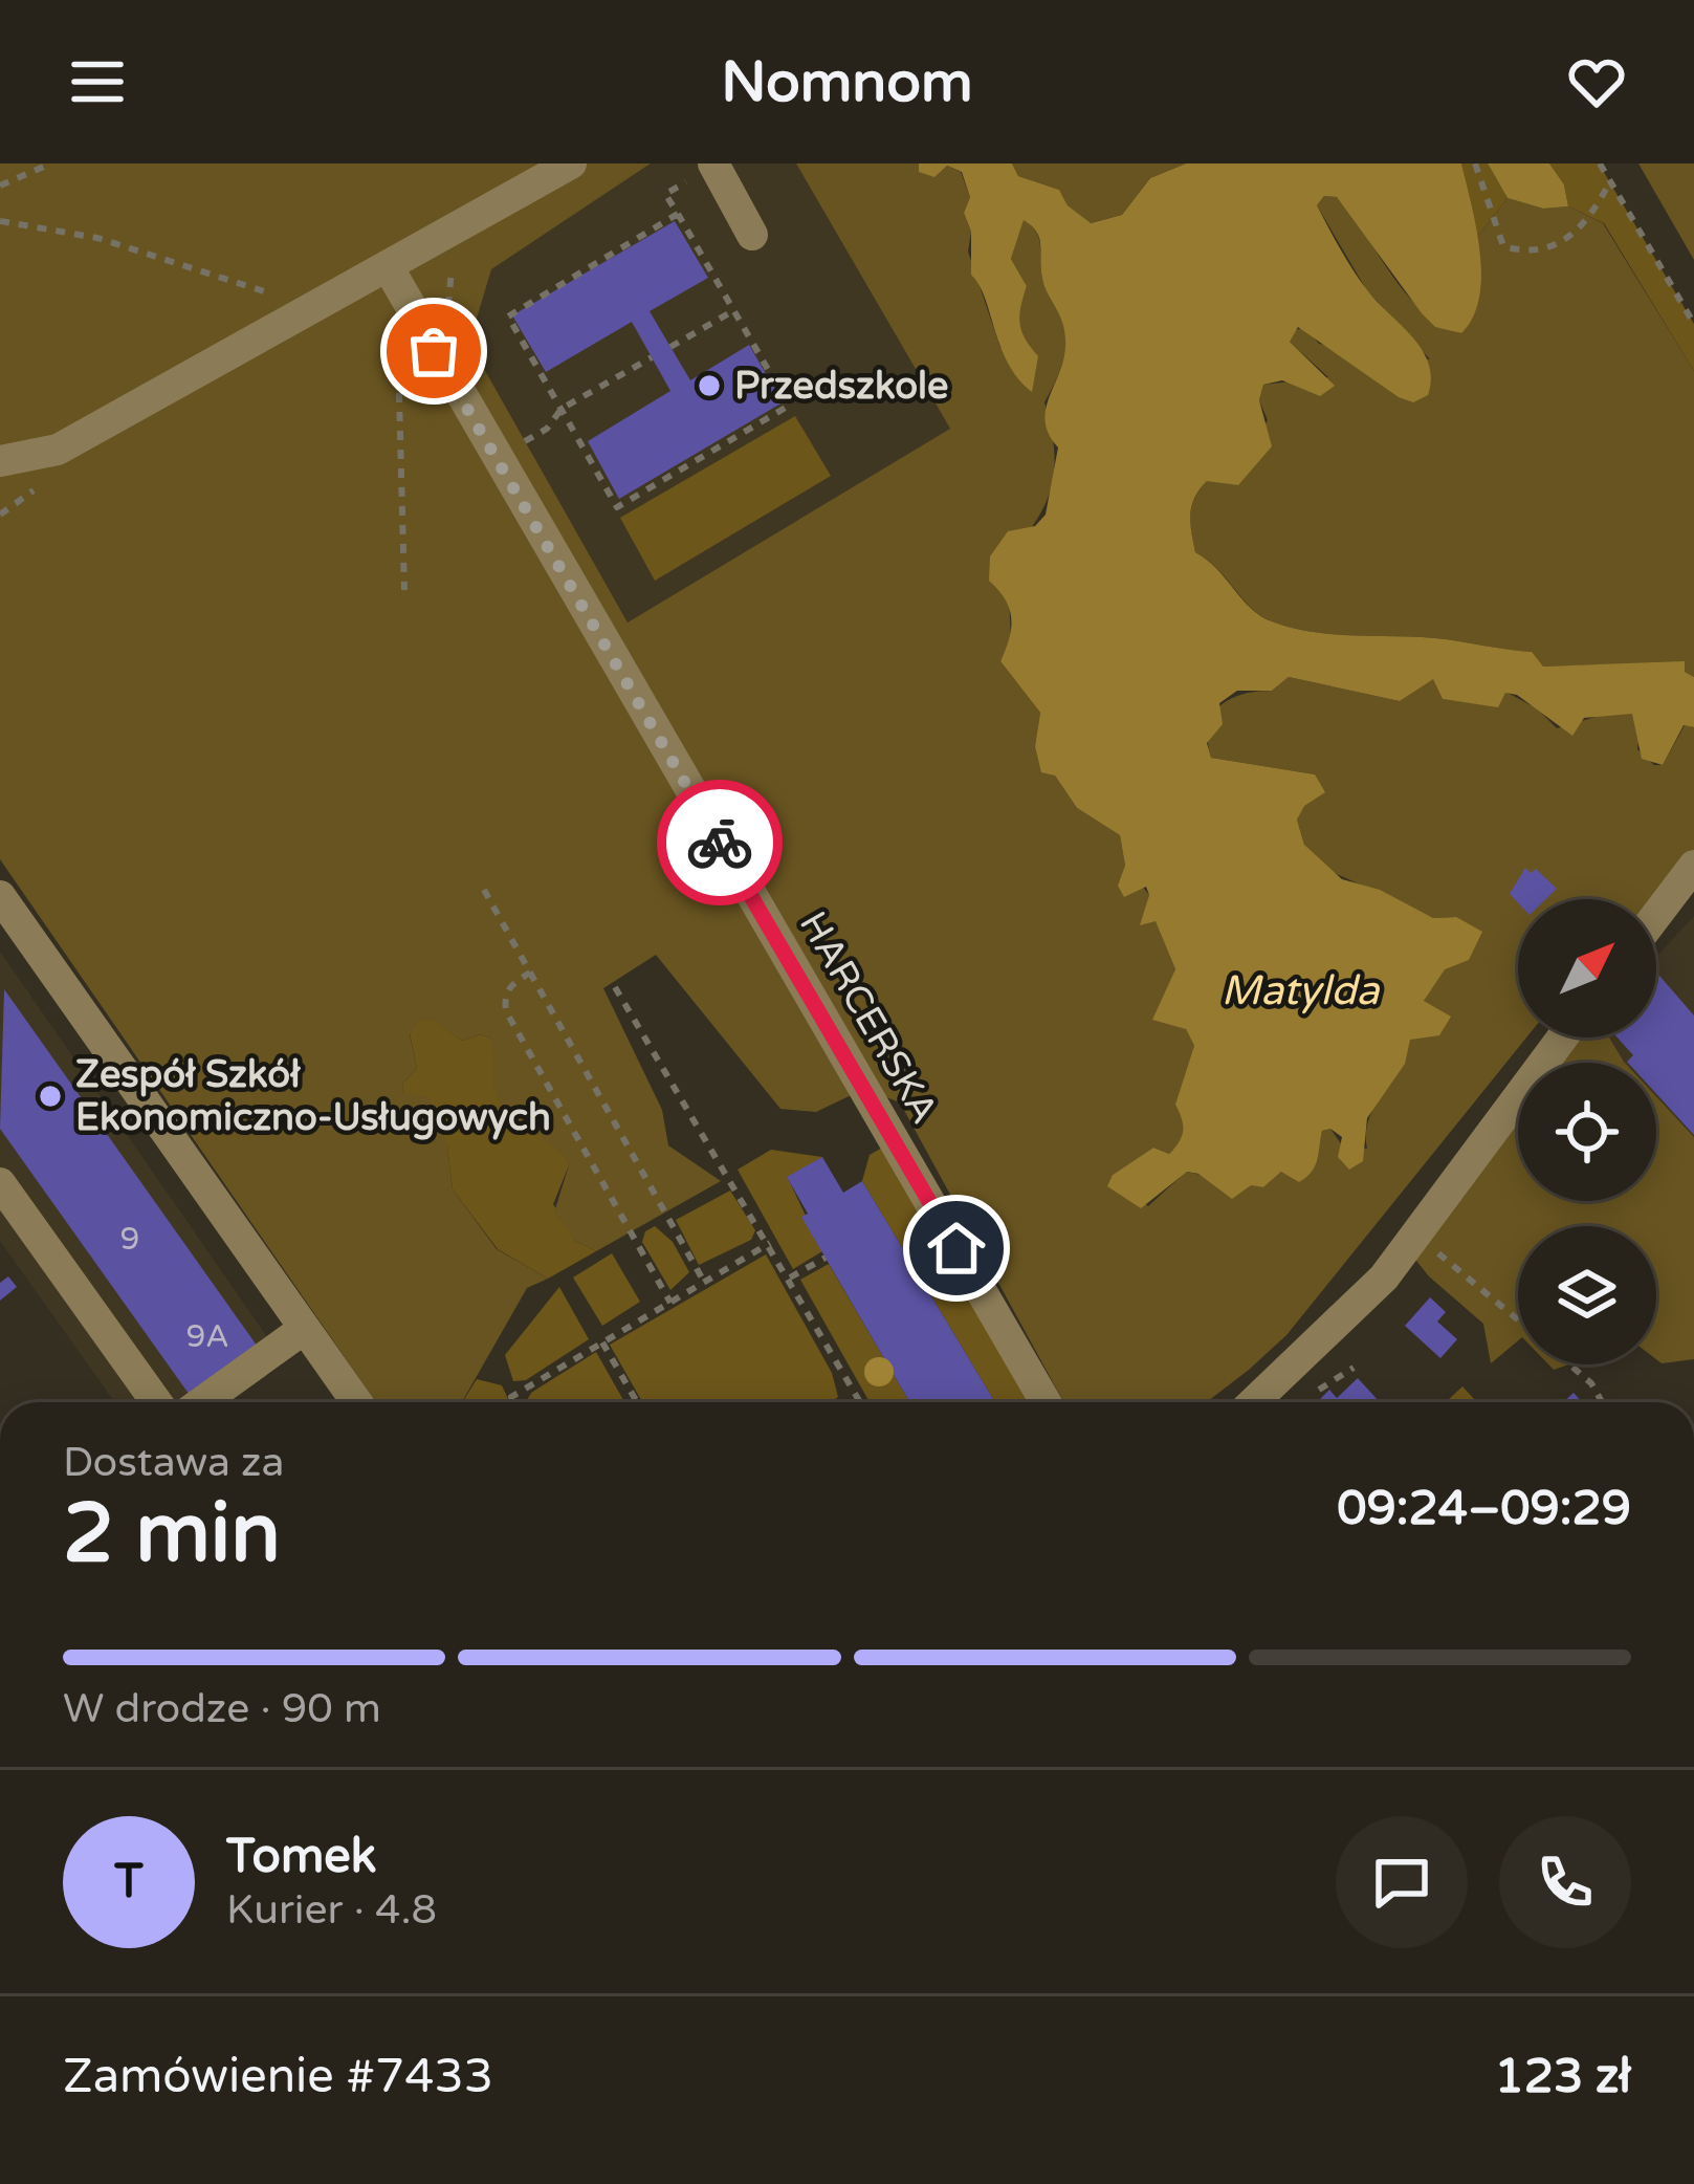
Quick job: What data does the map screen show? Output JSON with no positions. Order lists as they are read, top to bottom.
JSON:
{
  "streets": {
    "street": ["HARCERSKA"]
  },
  "water": ["Matylda"],
  "places": ["Przedszkole", "Zespół Szkół Ekonomiczno-Usługowych"],
  "house_numbers": ["9", "9A"],
  "north": "top right",
  "page": {
    "header": "Nomnom",
    "heading": ["2 min", "Dostawa za", "09:24–09:29"],
    "panel": [
      "Tomek",
      "Kurier · 4.8",
      "Zamówienie #7433",
      "123 zł"
    ],
    "bar": "W drodze · 90 m",
    "round": "T"
  }
}
